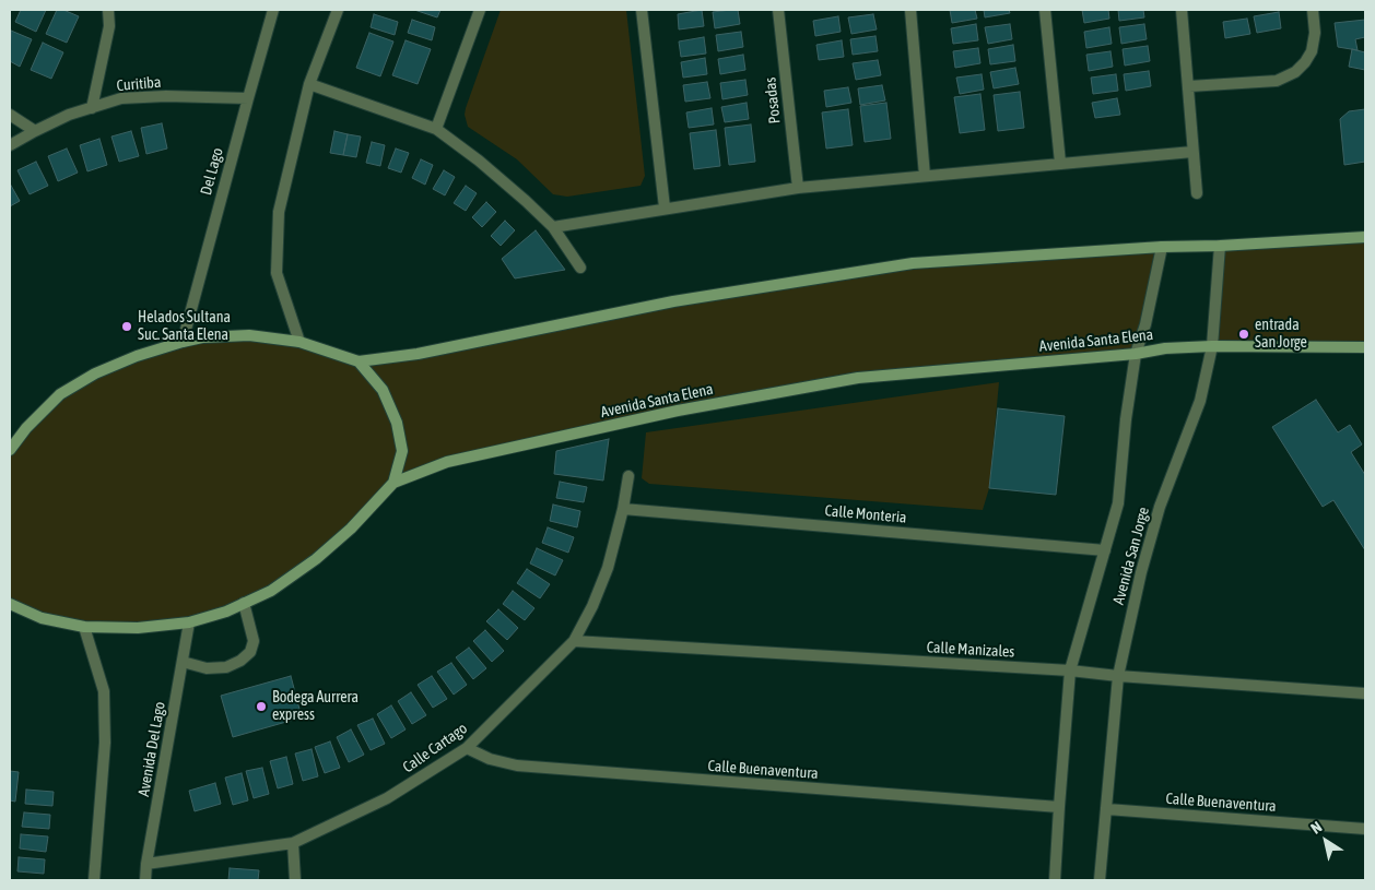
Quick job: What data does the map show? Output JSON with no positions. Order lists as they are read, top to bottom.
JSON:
{
  "streets": {
    "street": [
      "Curitiba",
      "Posadas",
      "Del Lago",
      "Avenida Santa Elena",
      "Calle Monteria",
      "Avenida San Jorge",
      "Calle Manizales",
      "Calle Cartago",
      "Avenida Del Lago",
      "Calle Buenaventura"
    ]
  },
  "crossings": [
    ["Curitiba", "Del Lago"],
    ["Avenida Santa Elena", "Avenida San Jorge"],
    ["Avenida Santa Elena", "Avenida Del Lago"],
    ["Calle Monteria", "Avenida San Jorge"],
    ["Calle Monteria", "Calle Cartago"],
    ["Avenida San Jorge", "Calle Manizales"],
    ["Avenida San Jorge", "Calle Buenaventura"],
    ["Calle Manizales", "Calle Cartago"],
    ["Calle Cartago", "Avenida Del Lago"],
    ["Calle Cartago", "Calle Buenaventura"]
  ],
  "places": ["Helados Sultana Suc. Santa Elena", "entrada San Jorge", "Bodega Aurrera express"],
  "north": "top left"
}
